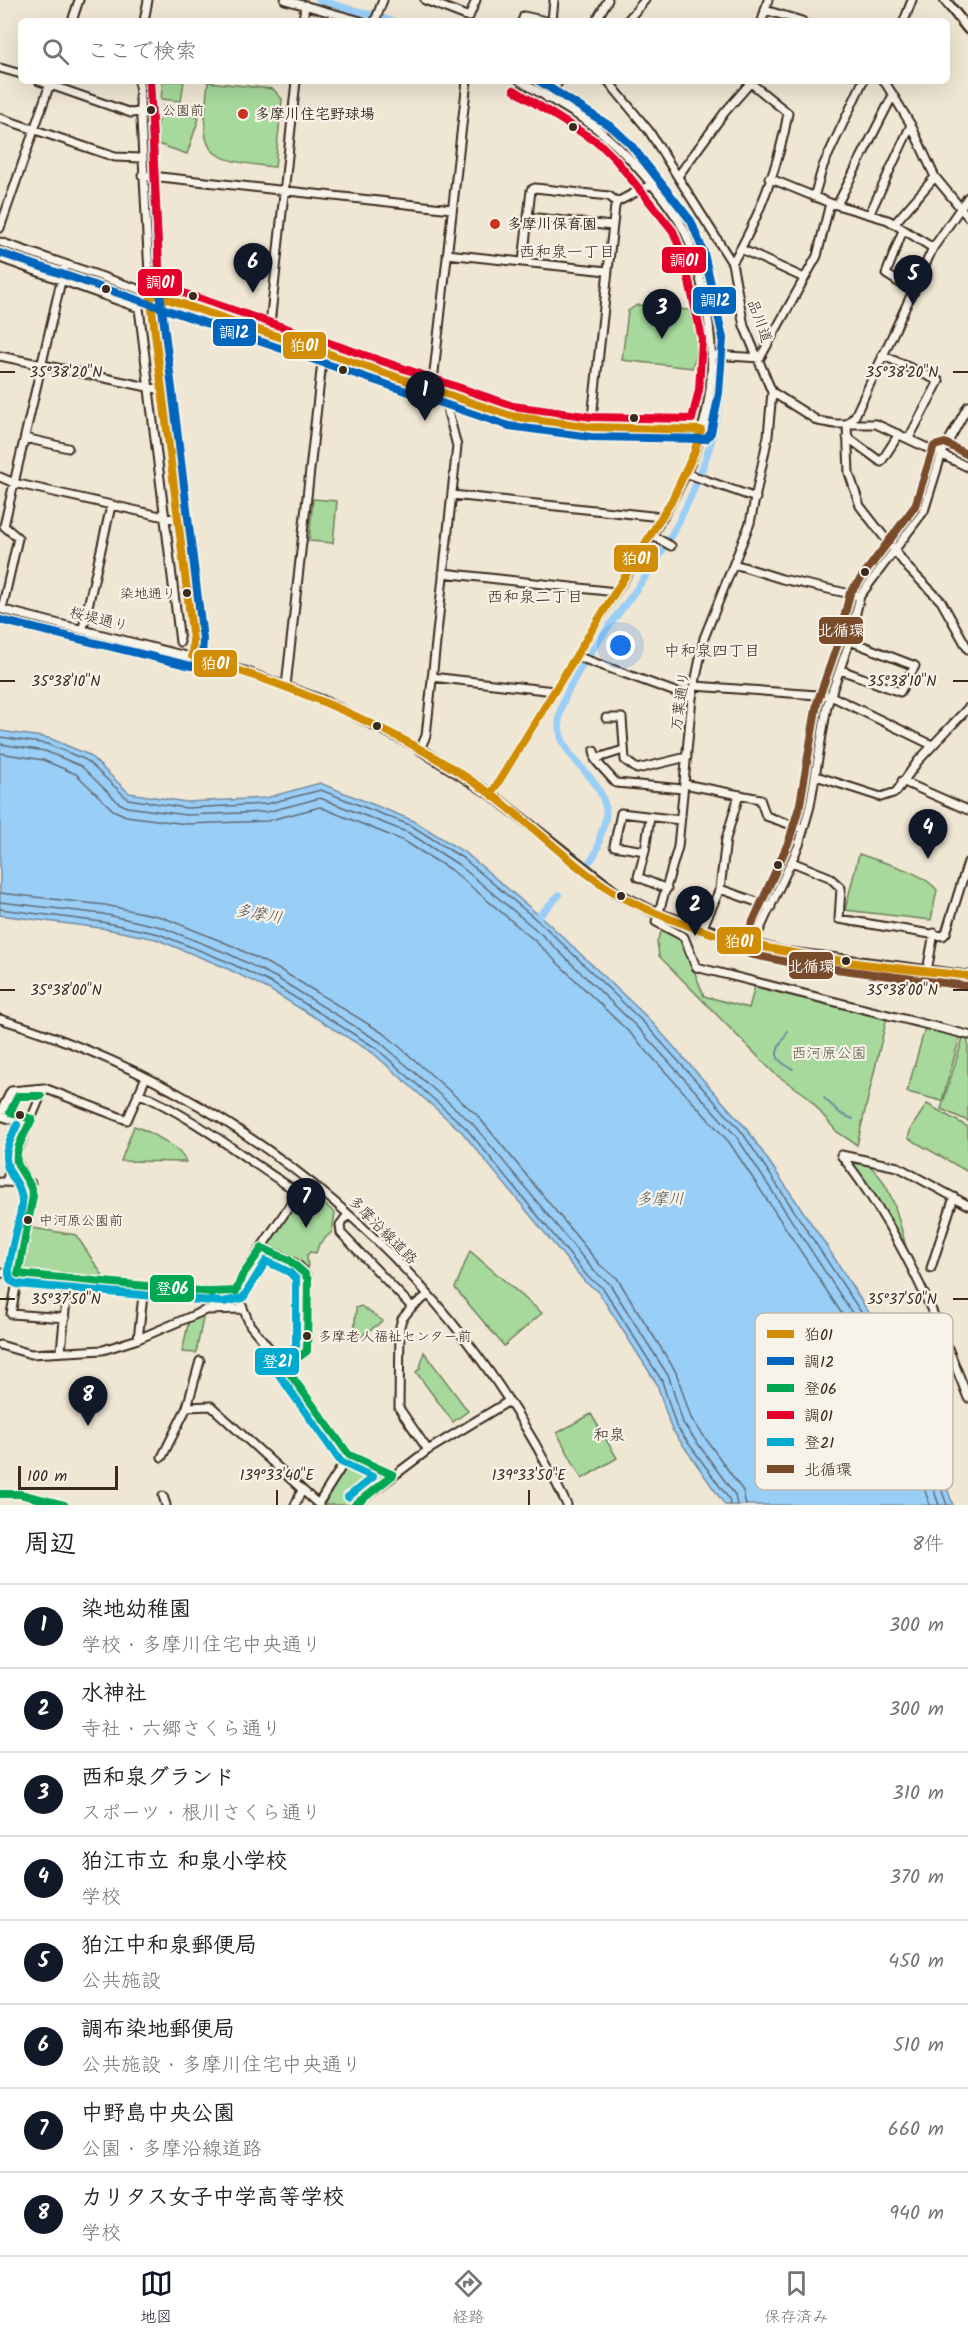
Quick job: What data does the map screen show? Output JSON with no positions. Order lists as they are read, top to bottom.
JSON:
{
  "streets": {
    "street": [
      "品川道",
      "桜堤通り",
      "万葉通り",
      "多摩沿線道路"
    ]
  },
  "crossings": [
    ["品川道", "万葉通り"]
  ],
  "districts": [
    "西和泉一丁目",
    "西和泉二丁目",
    "中和泉四丁目",
    "和泉"
  ],
  "water": ["多摩川"],
  "parks": ["西河原公園"],
  "places": [
    "公園前",
    "多摩川住宅野球場",
    "多摩川保育園",
    "染地通り",
    "中河原公園前",
    "多摩老人福祉センター前"
  ],
  "lines": [
    "transit line 調12",
    "transit line 調01",
    "transit line 狛01",
    "transit line 北循環",
    "transit line 登06",
    "transit line 登21"
  ],
  "legend": [
    "狛01",
    "調12",
    "登06",
    "調01",
    "登21",
    "北循環"
  ],
  "scale_bar": "100 m",
  "page": {
    "search": "ここで検索",
    "pins": [
      "6",
      "5",
      "3",
      "1",
      "4",
      "2",
      "7",
      "8"
    ],
    "scale": "100 m",
    "heading": ["周辺", "8件"],
    "list": [
      {
        "mark": "1",
        "name": "染地幼稚園",
        "note": "学校 · 多摩川住宅中央通り",
        "value": "300 m"
      },
      {
        "mark": "2",
        "name": "水神社",
        "note": "寺社 · 六郷さくら通り",
        "value": "300 m"
      },
      {
        "mark": "3",
        "name": "西和泉グランド",
        "note": "スポーツ · 根川さくら通り",
        "value": "310 m"
      },
      {
        "mark": "4",
        "name": "狛江市立 和泉小学校",
        "note": "学校",
        "value": "370 m"
      },
      {
        "mark": "5",
        "name": "狛江中和泉郵便局",
        "note": "公共施設",
        "value": "450 m"
      },
      {
        "mark": "6",
        "name": "調布染地郵便局",
        "note": "公共施設 · 多摩川住宅中央通り",
        "value": "510 m"
      },
      {
        "mark": "7",
        "name": "中野島中央公園",
        "note": "公園 · 多摩沿線道路",
        "value": "660 m"
      },
      {
        "mark": "8",
        "name": "カリタス女子中学高等学校",
        "note": "学校",
        "value": "940 m"
      }
    ],
    "nav": ["地図", "経路", "保存済み"]
  },
  "coordinates": [
    "35°38'20\"N",
    "35°38'10\"N",
    "35°38'00\"N",
    "35°37'50\"N",
    "139°33'40\"E",
    "139°33'50\"E"
  ]
}
